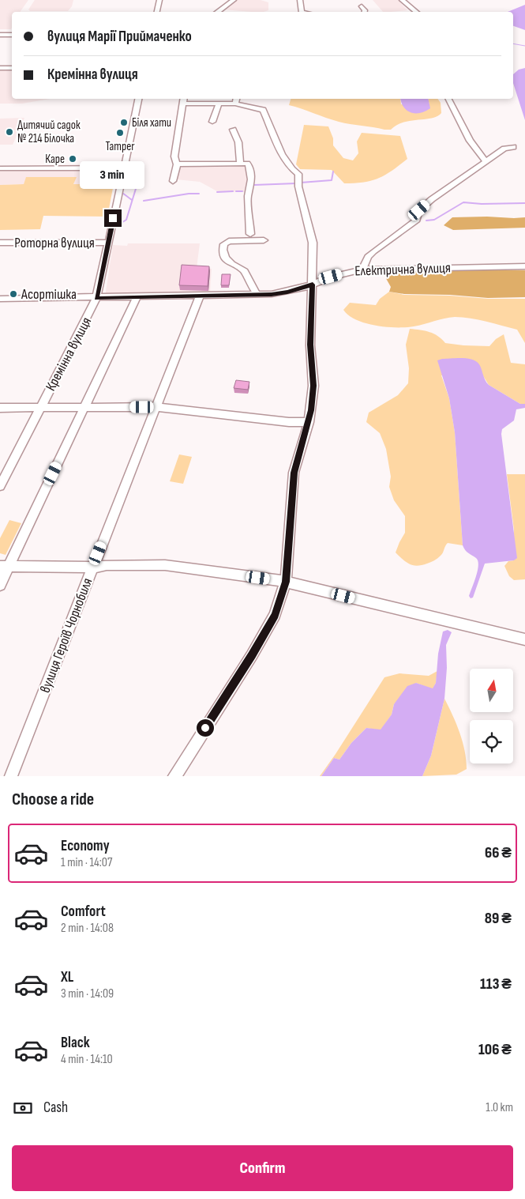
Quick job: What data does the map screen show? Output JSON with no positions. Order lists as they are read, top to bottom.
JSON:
{
  "streets": {
    "street": [
      "Роторна вулиця",
      "Електрична вулиця",
      "Кремінна вулиця",
      "вулиця Героїв Чорнобиля"
    ]
  },
  "crossings": [
    ["Роторна вулиця", "Кремінна вулиця"],
    ["Електрична вулиця", "Кремінна вулиця"],
    ["Електрична вулиця", "вулиця Героїв Чорнобиля"]
  ],
  "places": [
    "Біля хати",
    "Дитячий садок № 214 Білочка",
    "Tamper",
    "Каре",
    "Асортішка"
  ],
  "north": "top",
  "page": {
    "banner": ["вулиця Марії Приймаченко", "Кремінна вулиця"],
    "bubble": "3 min",
    "heading": "Choose a ride",
    "list": [
      {
        "name": "Economy",
        "note": "1 min · 14:07",
        "value": "66 ₴"
      },
      {
        "name": "Comfort",
        "note": "2 min · 14:08",
        "value": "89 ₴"
      },
      {
        "name": "XL",
        "note": "3 min · 14:09",
        "value": "113 ₴"
      },
      {
        "name": "Black",
        "note": "4 min · 14:10",
        "value": "106 ₴"
      }
    ],
    "pay": ["Cash", "1.0 km"],
    "buttons": "Confirm"
  }
}
